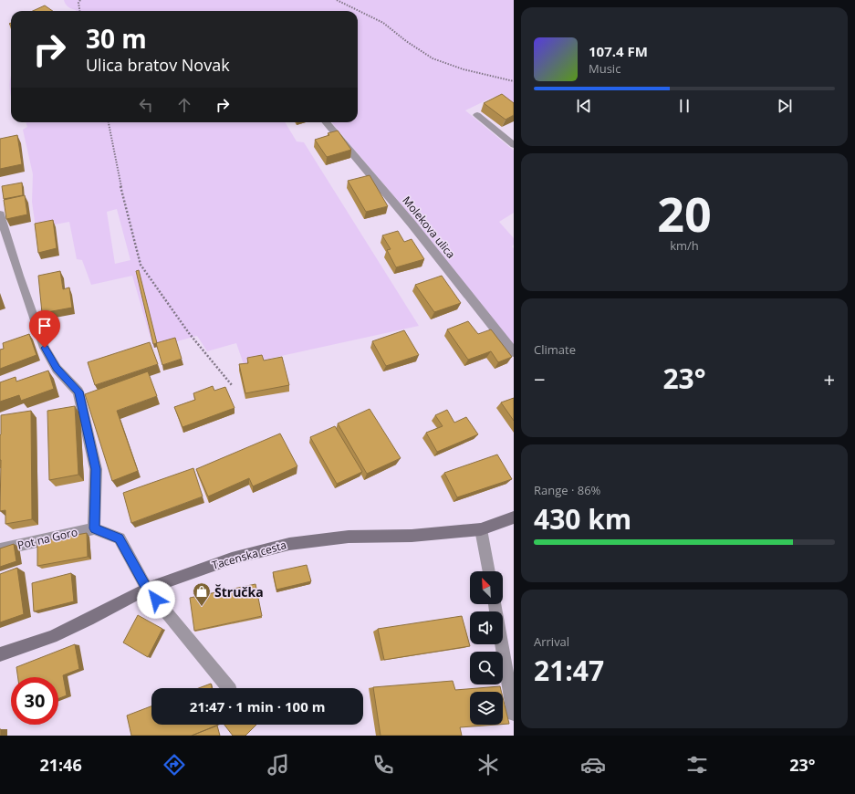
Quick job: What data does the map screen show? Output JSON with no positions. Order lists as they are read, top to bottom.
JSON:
{
  "streets": {
    "main road": ["Tacenska cesta"],
    "street": ["Molekova ulica", "Pot na Goro"]
  },
  "places": {
    "shop": ["Štručka"]
  },
  "north": "top left",
  "page": {
    "turn": ["30 m", "Ulica bratov Novak"],
    "song": ["107.4 FM", "Music"],
    "tile": [
      ["20", "km/h"],
      "Climate",
      ["Range · 86%", "430 km"],
      ["Arrival", "21:47"]
    ],
    "heat": ["−", "23°", "+"],
    "limit": "30",
    "trip": "21:47 · 1 min · 100 m",
    "tabs": ["21:46", "23°"]
  }
}
